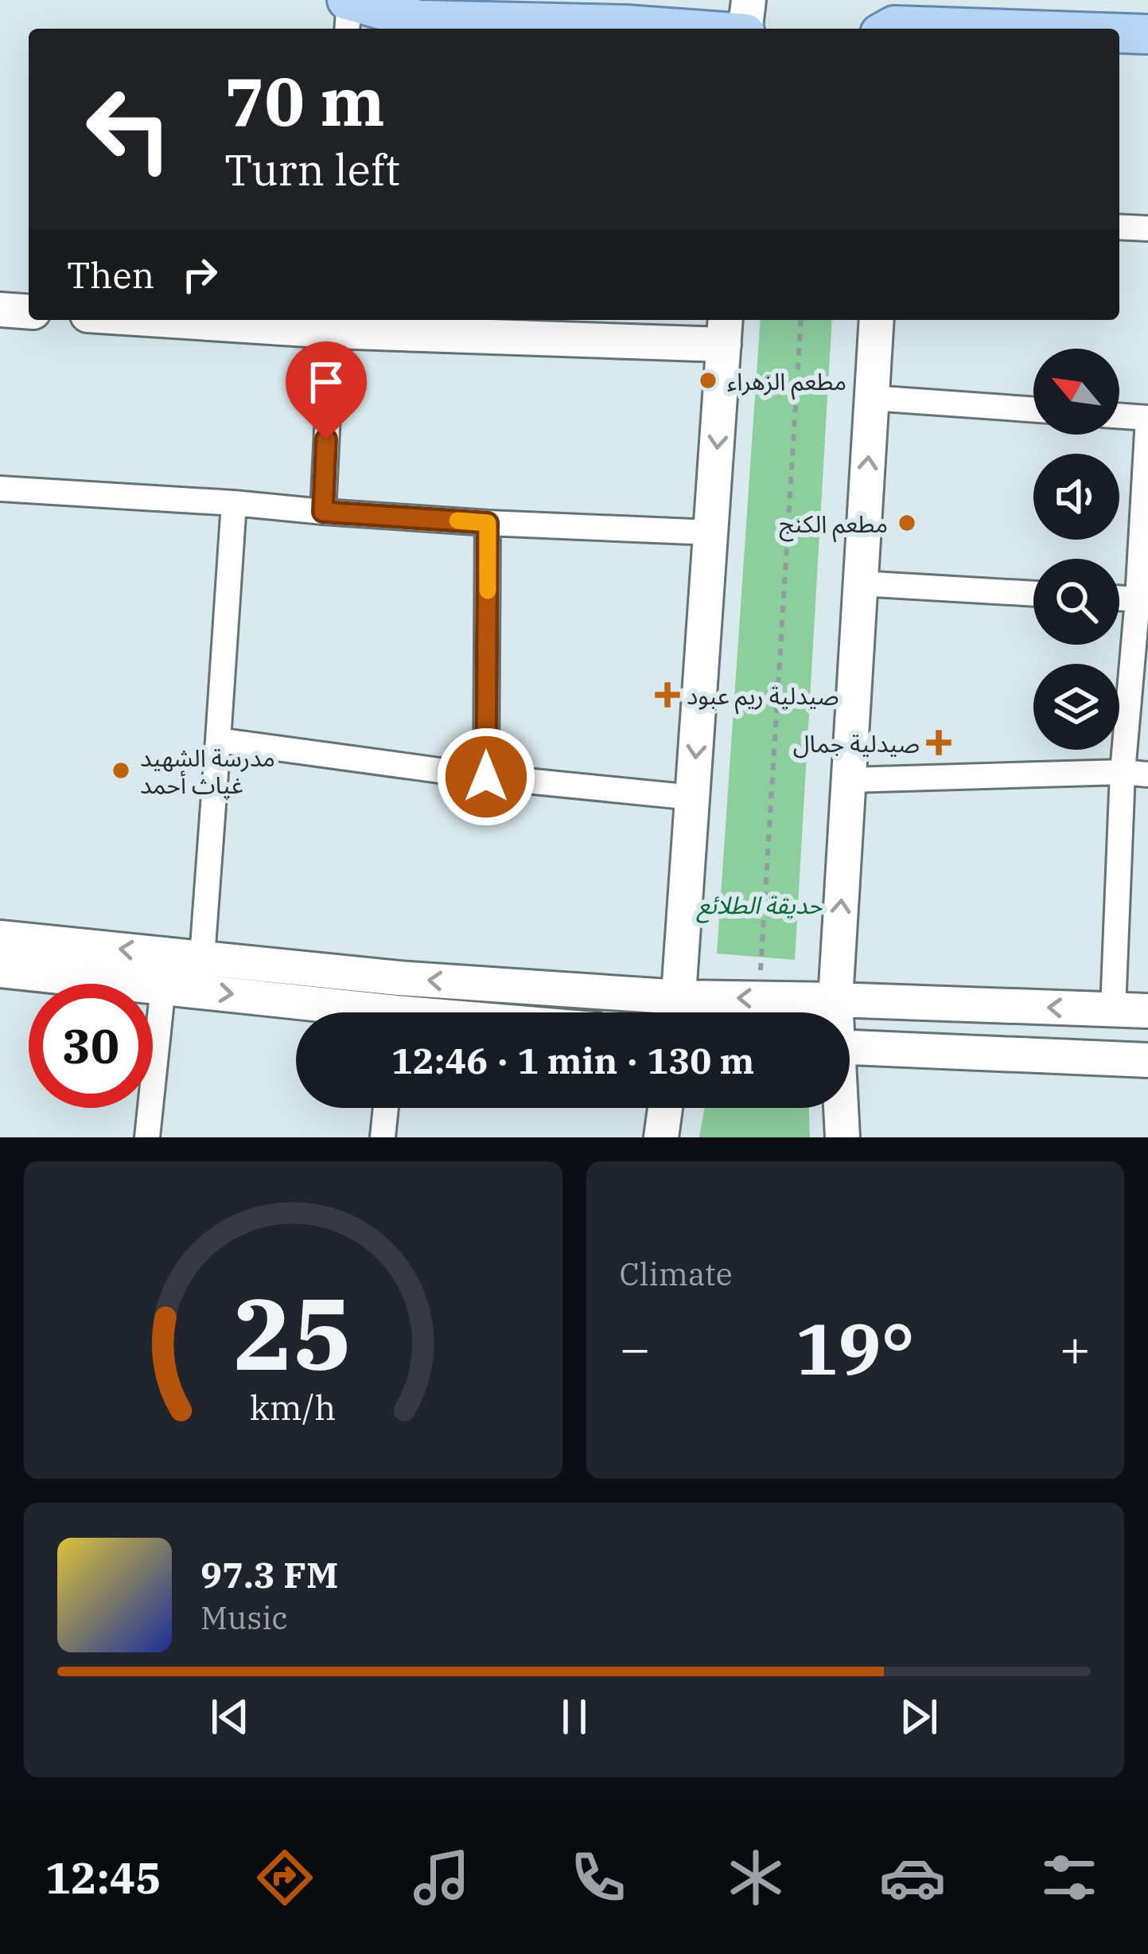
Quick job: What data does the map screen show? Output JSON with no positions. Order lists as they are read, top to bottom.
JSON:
{
  "parks": ["حديقة الطلائع"],
  "places": {
    "other": ["مطعم الزهراء", "مطعم الكنج", "مدرسة الشهيد غياث أحمد"],
    "health": ["صيدلية ريم عبود", "صيدلية جمال"]
  },
  "north": "top left",
  "page": {
    "turn": ["70 m", "Turn left"],
    "then": "Then",
    "limit": "30",
    "trip": "12:46 · 1 min · 130 m",
    "tile": "Climate",
    "heat": ["−", "19°", "+"],
    "song": ["97.3 FM", "Music"],
    "tabs": "12:45",
    "gauge": ["25", "km/h"]
  }
}
